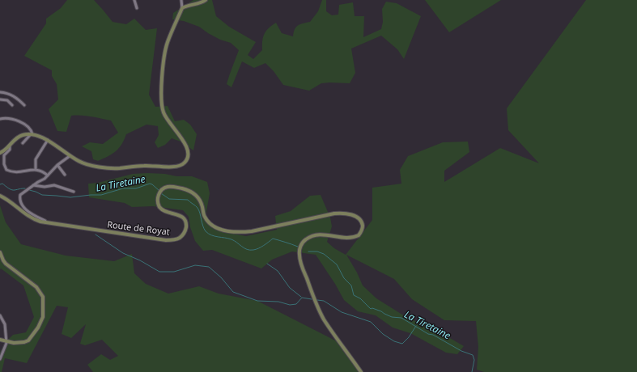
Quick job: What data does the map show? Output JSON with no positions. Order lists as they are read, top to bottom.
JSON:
{
  "streets": {
    "main road": ["Route de Royat"]
  },
  "water": ["La Tiretaine"]
}
